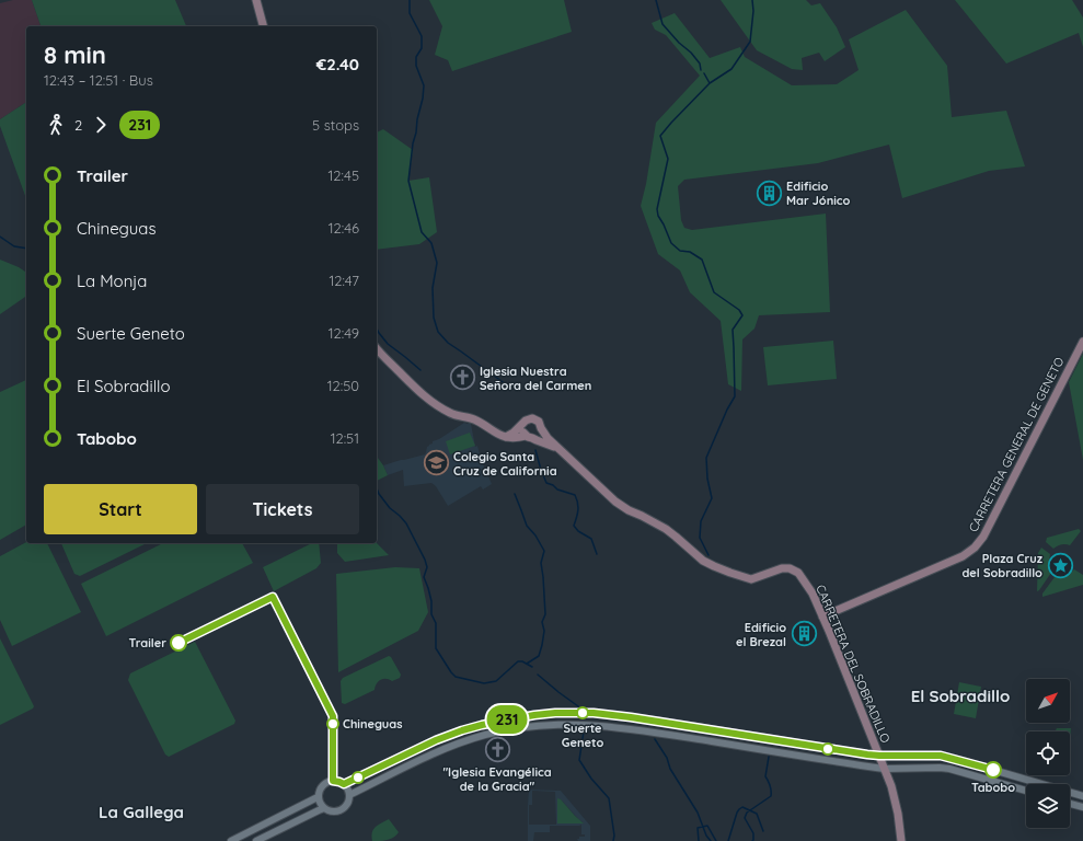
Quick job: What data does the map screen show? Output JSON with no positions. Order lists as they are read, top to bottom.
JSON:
{
  "streets": {
    "main road": ["CARRETERA GENERAL DE GENETO", "CARRETERA DEL SOBRADILLO"]
  },
  "crossings": [
    ["CARRETERA GENERAL DE GENETO", "CARRETERA DEL SOBRADILLO"]
  ],
  "districts": ["El Sobradillo", "La Gallega"],
  "places": {
    "building": ["Edificio Mar Jónico", "Edificio el Brezal"],
    "church": ["Iglesia Nuestra Señora del Carmen", "\"Iglesia Evangélica de la Gracia\""],
    "school or university": ["Colegio Santa Cruz de California"],
    "place": ["Plaza Cruz del Sobradillo"],
    "other": [
      "Trailer",
      "Suerte Geneto",
      "Chineguas",
      "Tabobo"
    ]
  },
  "lines": ["bus line 231"],
  "north": "top right",
  "page": {
    "on_map": "231",
    "heading": ["8 min", "12:43 – 12:51 · Bus", "€2.40"],
    "legs": ["2", "231", "5 stops"],
    "list": [
      {
        "name": "Trailer",
        "value": "12:45"
      },
      {
        "name": "Chineguas",
        "value": "12:46"
      },
      {
        "name": "La Monja",
        "value": "12:47"
      },
      {
        "name": "Suerte Geneto",
        "value": "12:49"
      },
      {
        "name": "El Sobradillo",
        "value": "12:50"
      },
      {
        "name": "Tabobo",
        "value": "12:51"
      }
    ],
    "buttons": ["Start", "Tickets"]
  }
}
